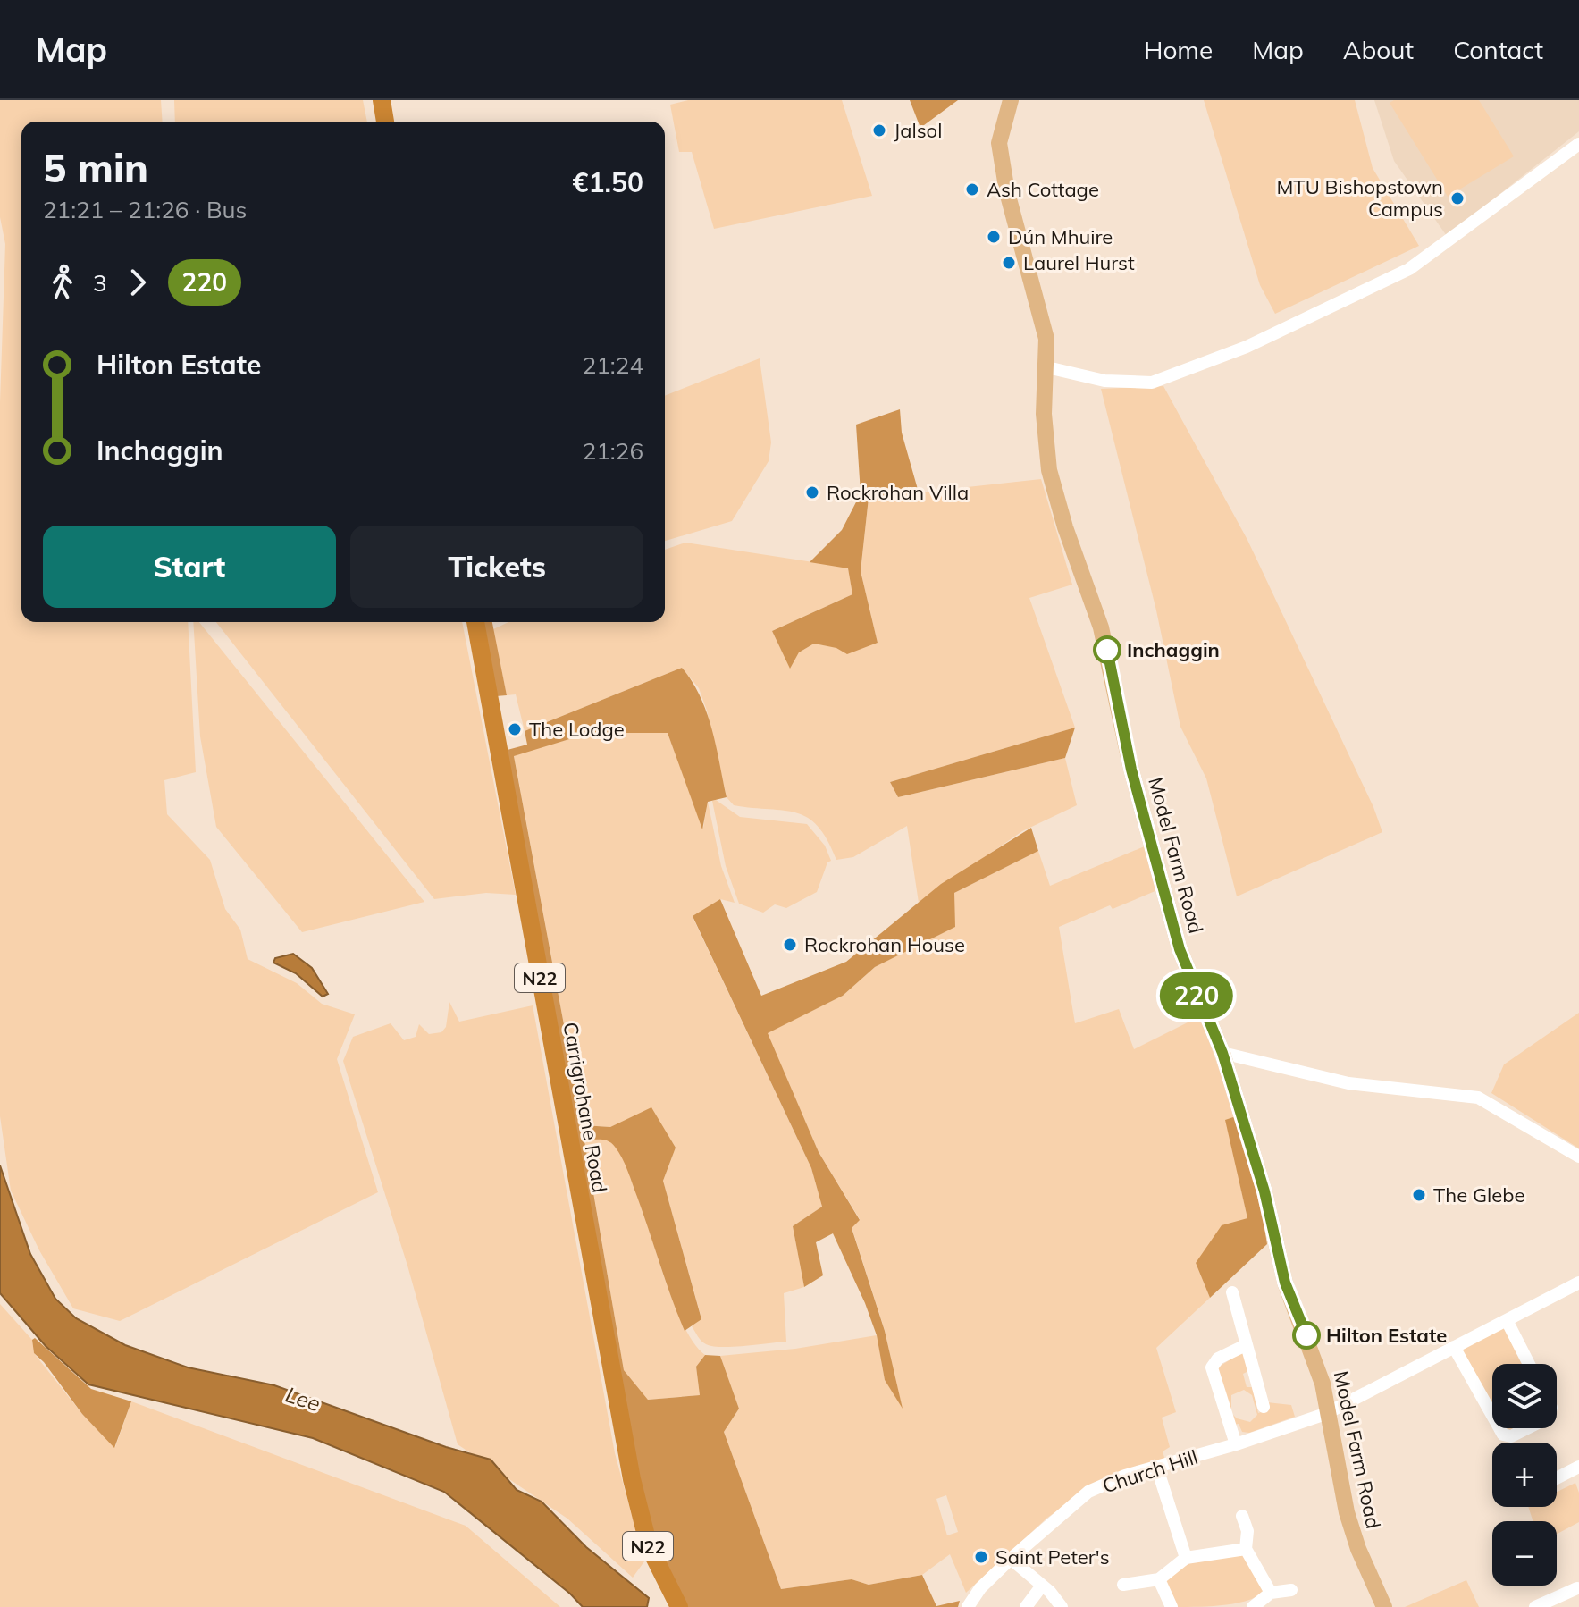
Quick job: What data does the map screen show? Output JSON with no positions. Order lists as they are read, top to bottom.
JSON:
{
  "streets": {
    "highway": ["N22", "Carrigrohane Road"],
    "main road": ["Model Farm Road"],
    "street": ["Church Hill"]
  },
  "crossings": [
    ["Model Farm Road", "Church Hill"]
  ],
  "water": ["Lee"],
  "places": [
    "Jalsol",
    "Ash Cottage",
    "MTU Bishopstown Campus",
    "Dún Mhuire",
    "Laurel Hurst",
    "Rockrohan Villa",
    "Inchaggin",
    "The Lodge",
    "Rockrohan House",
    "The Glebe",
    "Hilton Estate",
    "Saint Peter's"
  ],
  "lines": ["bus line 220"],
  "page": {
    "header": "Map",
    "nav": [
      "Home",
      "Map",
      "About",
      "Contact"
    ],
    "on_map": "220",
    "heading": ["5 min", "21:21 – 21:26 · Bus", "€1.50"],
    "legs": ["3", "220"],
    "list": [
      {
        "name": "Hilton Estate",
        "value": "21:24"
      },
      {
        "name": "Inchaggin",
        "value": "21:26"
      }
    ],
    "buttons": ["Start", "Tickets"],
    "map_buttons": ["+", "−"]
  }
}
